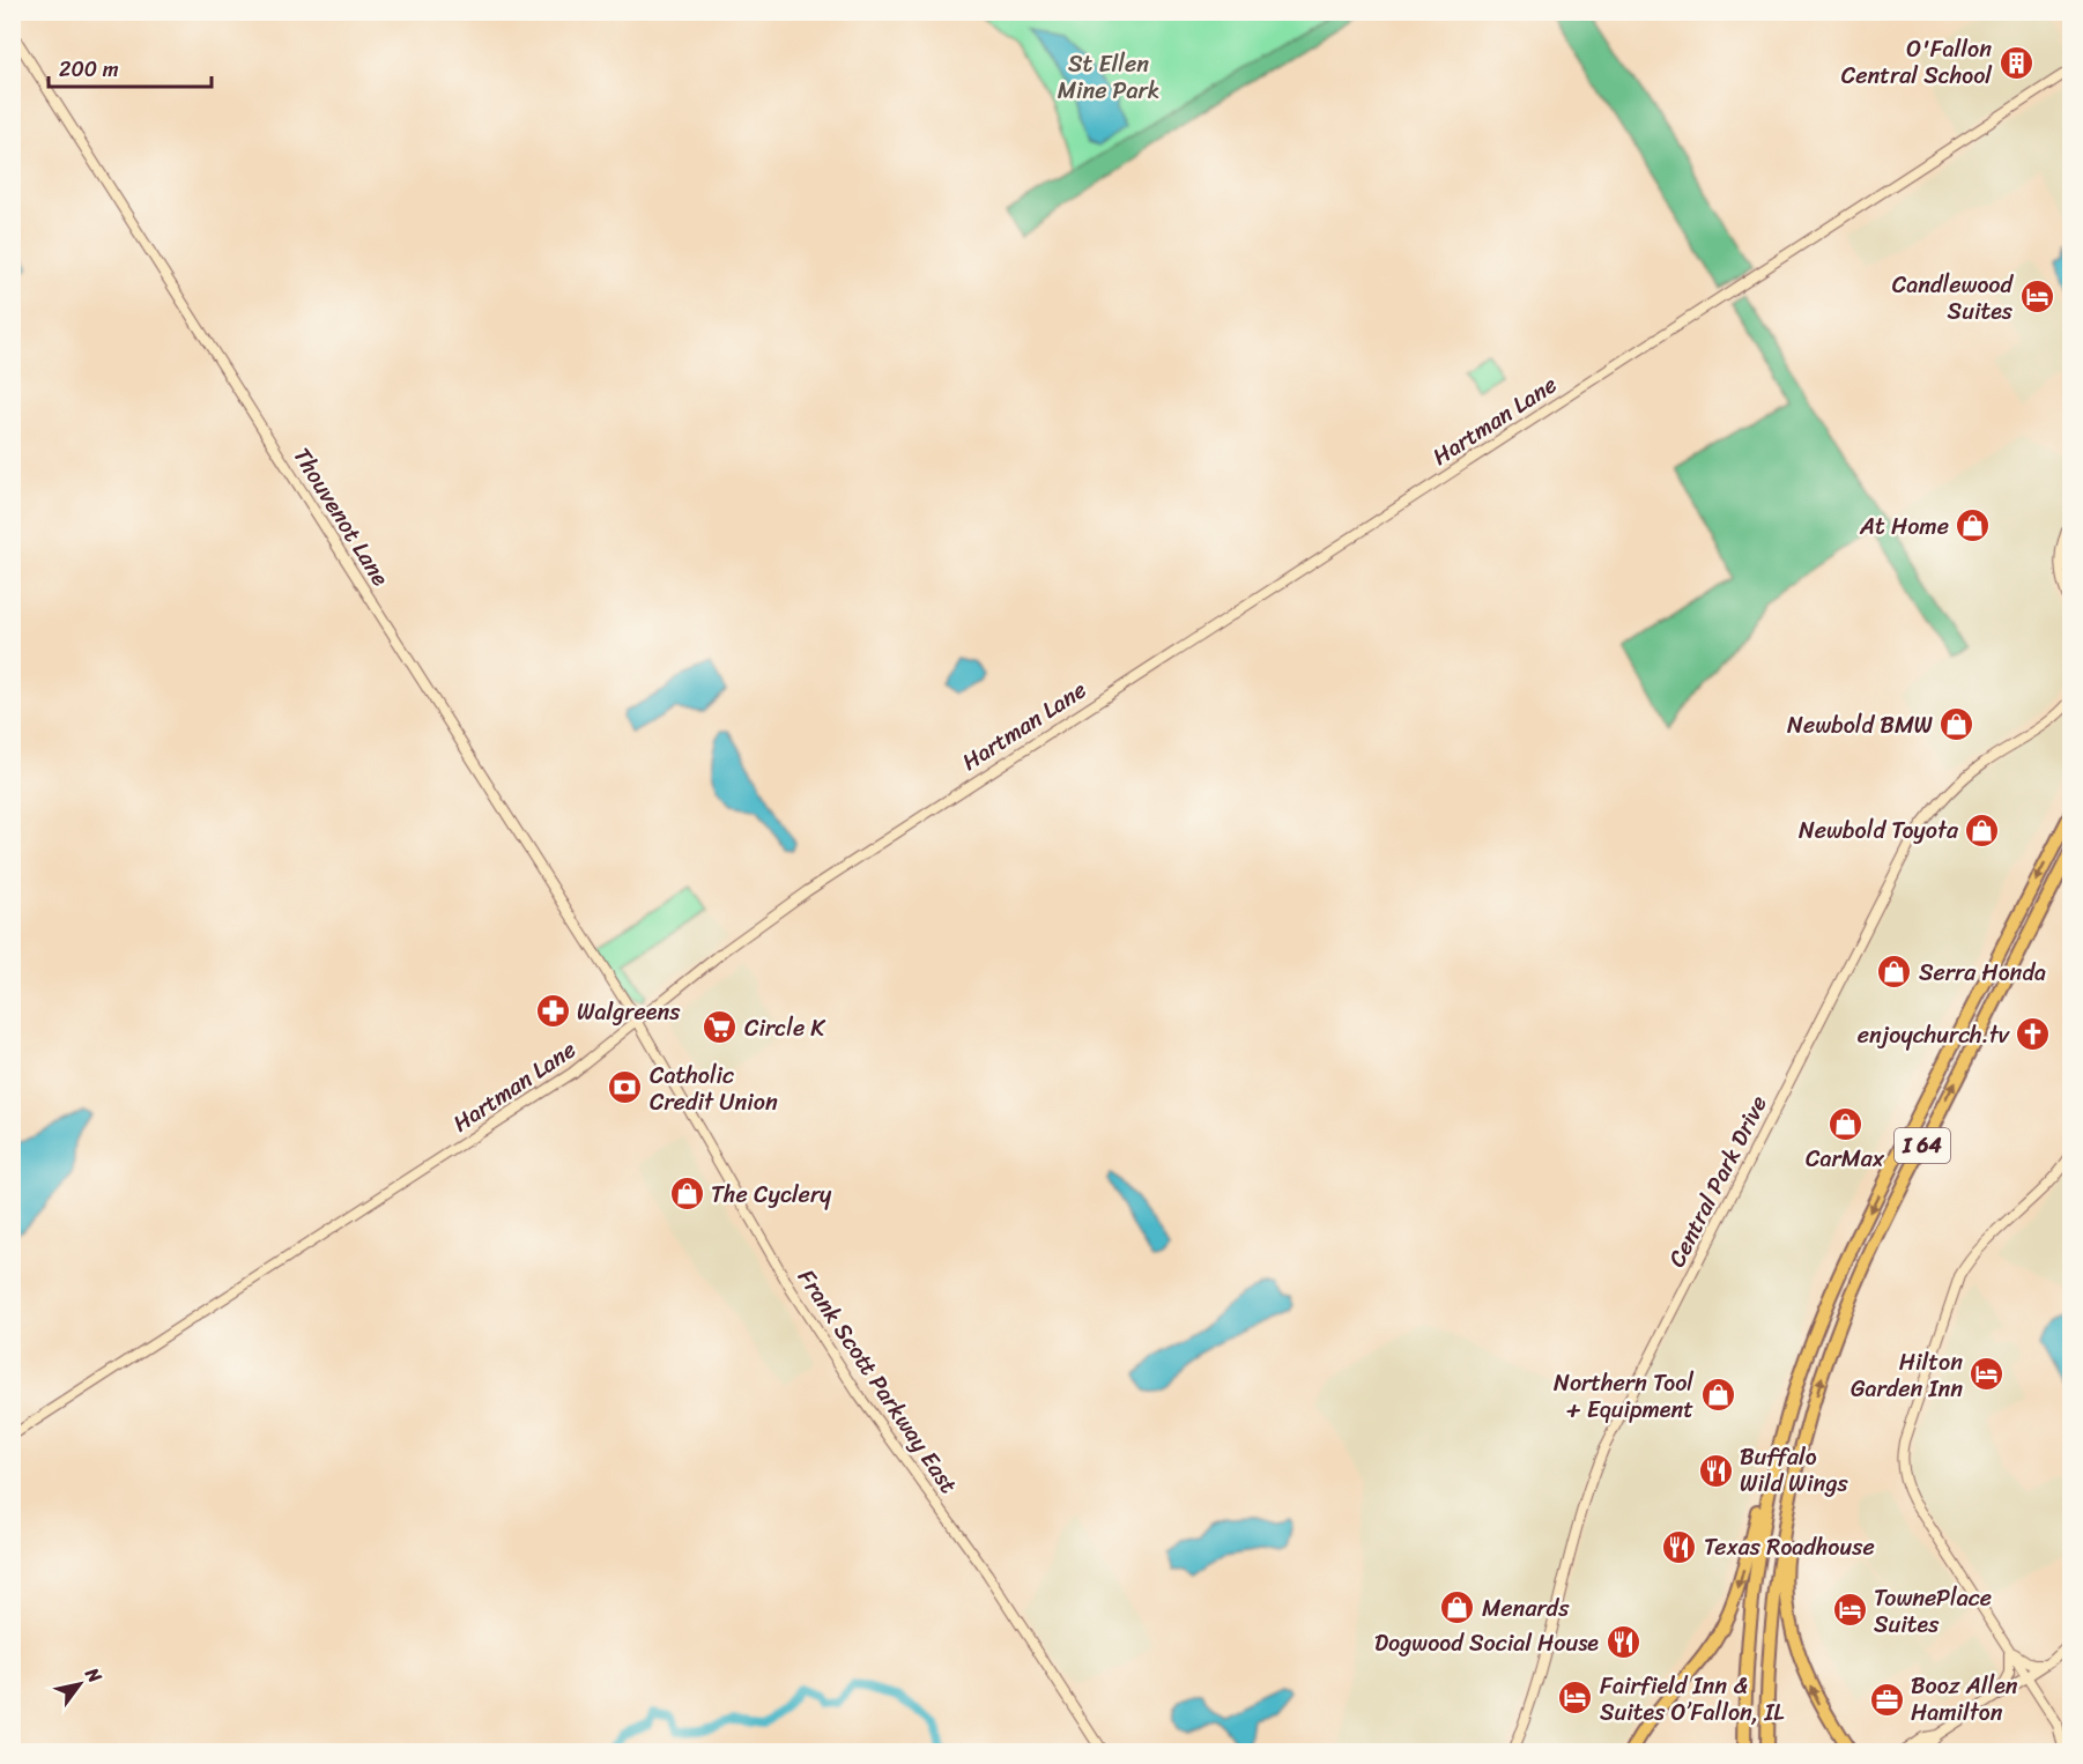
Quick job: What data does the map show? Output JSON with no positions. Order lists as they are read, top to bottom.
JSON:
{
  "streets": {
    "highway": ["I 64"],
    "street": [
      "Hartman Lane",
      "Thouvenot Lane",
      "Central Park Drive",
      "Frank Scott Parkway East"
    ]
  },
  "crossings": [
    ["Hartman Lane", "Thouvenot Lane"],
    ["Hartman Lane", "Frank Scott Parkway East"],
    ["Thouvenot Lane", "Frank Scott Parkway East"]
  ],
  "parks": ["St Ellen Mine Park"],
  "places": {
    "building": ["O'Fallon Central School"],
    "hotel": [
      "Candlewood Suites",
      "Hilton Garden Inn",
      "TownePlace Suites",
      "Fairfield Inn & Suites O’Fallon, IL"
    ],
    "shop": [
      "At Home",
      "Newbold BMW",
      "Newbold Toyota",
      "Serra Honda",
      "CarMax",
      "The Cyclery",
      "Northern Tool + Equipment",
      "Menards"
    ],
    "pharmacy": ["Walgreens"],
    "supermarket": ["Circle K"],
    "church": ["enjoychurch.tv"],
    "bank": ["Catholic Credit Union"],
    "restaurant": ["Buffalo Wild Wings", "Texas Roadhouse", "Dogwood Social House"],
    "office": ["Booz Allen Hamilton"]
  },
  "scale_bar": "200 m",
  "north": "top right"
}
